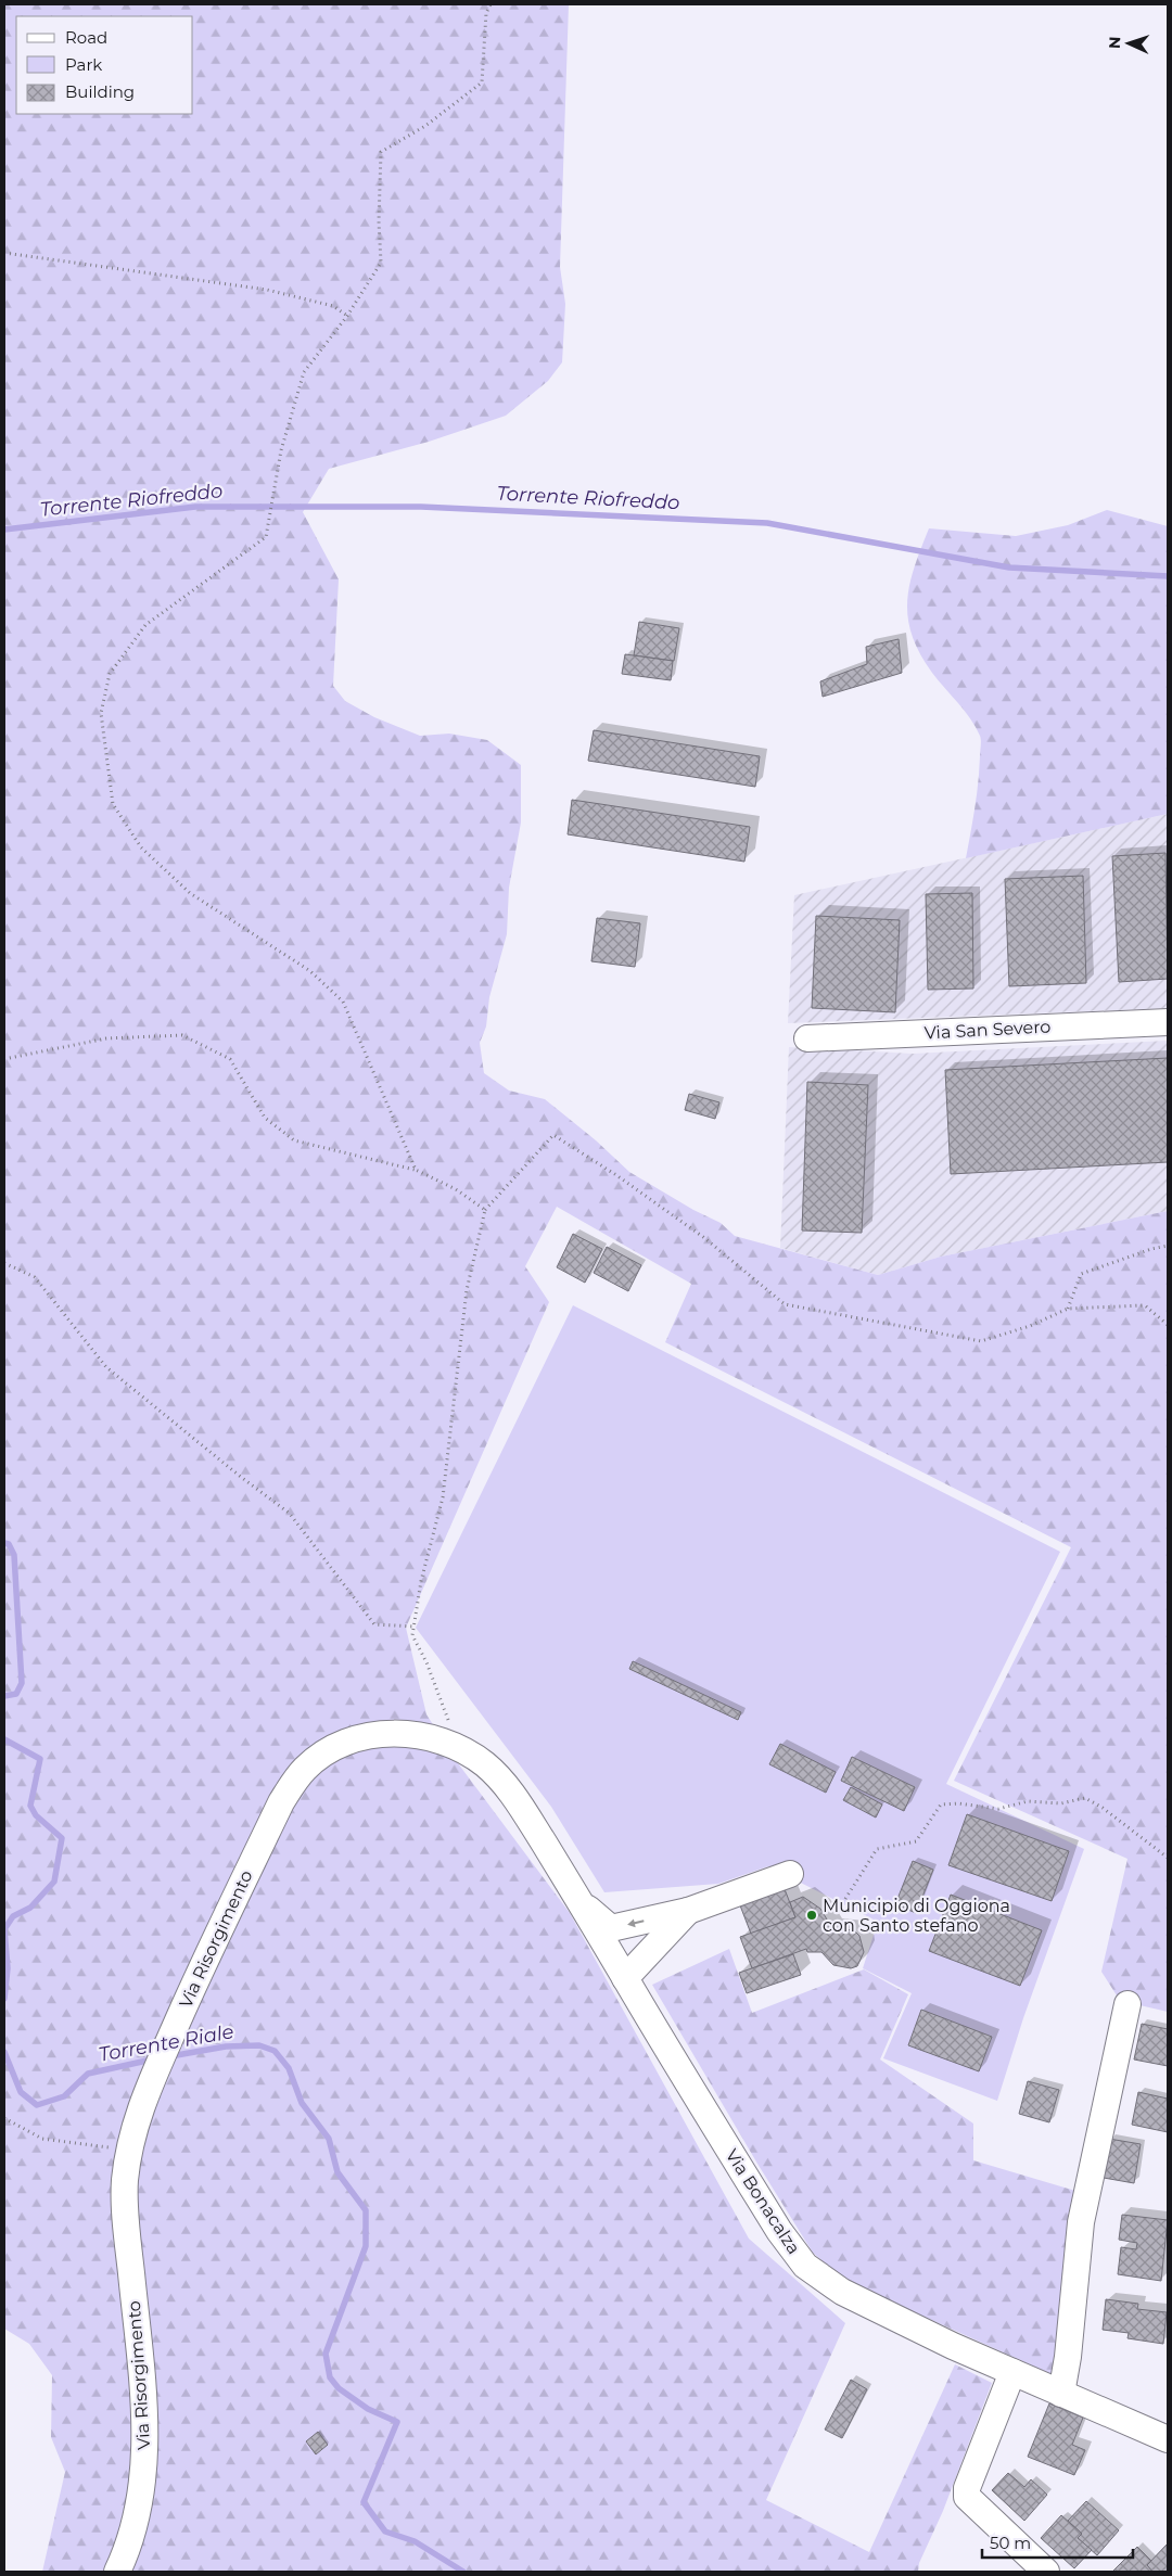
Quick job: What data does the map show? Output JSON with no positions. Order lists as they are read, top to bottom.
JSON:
{
  "streets": {
    "street": ["Via San Severo", "Via Risorgimento", "Via Bonacalza"]
  },
  "crossings": [
    ["Via Risorgimento", "Via Bonacalza"]
  ],
  "water": ["Torrente Riofreddo", "Torrente Riale"],
  "places": ["Municipio di Oggiona con Santo stefano"],
  "legend": ["Road", "Park", "Building"],
  "scale_bar": "50 m",
  "north": "left"
}
